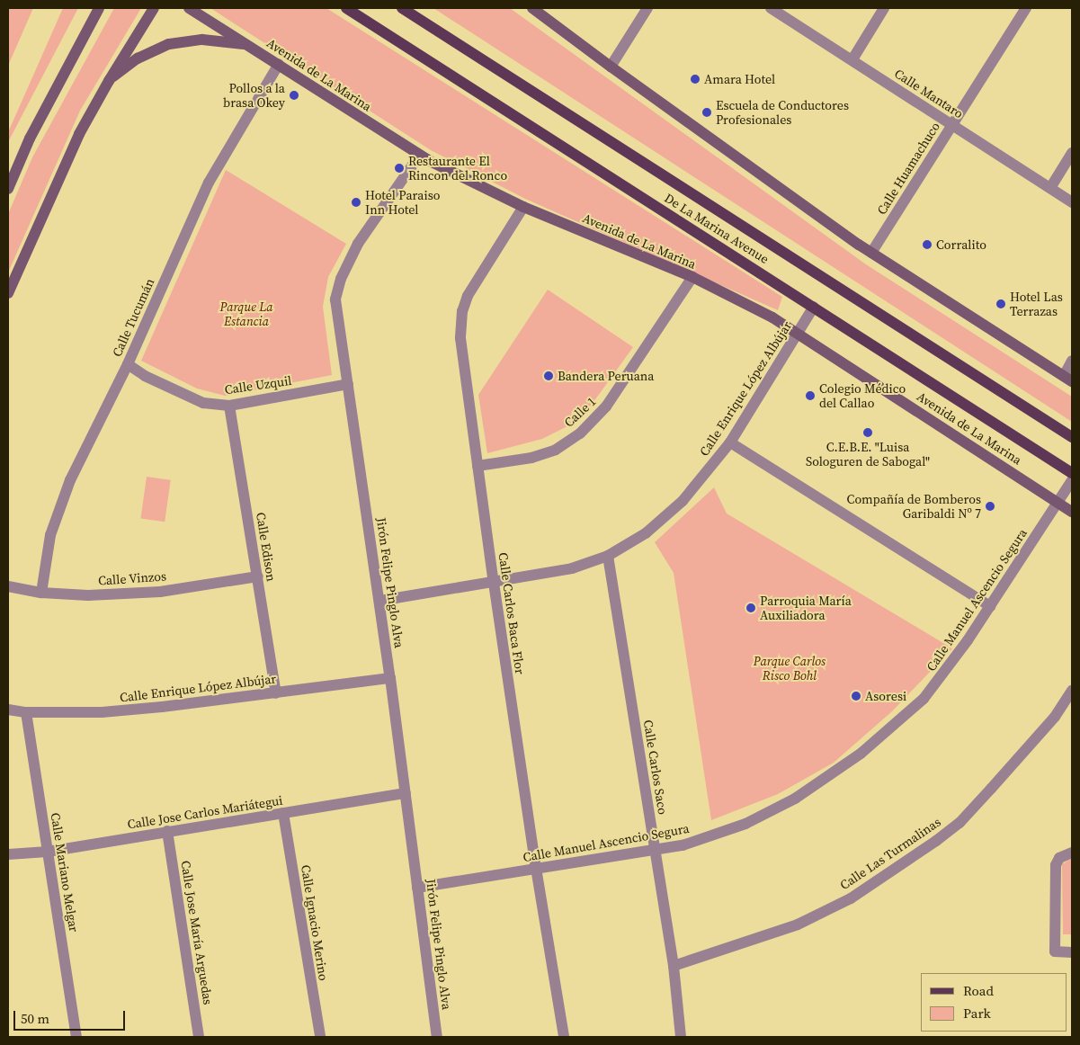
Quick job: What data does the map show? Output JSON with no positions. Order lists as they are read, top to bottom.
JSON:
{
  "streets": {
    "main road": ["Avenida de La Marina", "De La Marina Avenue"],
    "street": [
      "Calle Mantaro",
      "Calle Huamachuco",
      "Calle Tucumán",
      "Calle Uzquil",
      "Calle Enrique López Albújar",
      "Calle 1",
      "Calle Edison",
      "Calle Vinzos",
      "Jirón Felipe Pinglo Alva",
      "Calle Manuel Ascencio Segura",
      "Calle Carlos Baca Flor",
      "Calle Carlos Saco",
      "Calle Jose Carlos Mariátegui",
      "Calle Las Turmalinas",
      "Calle Mariano Melgar",
      "Calle Ignacio Merino",
      "Calle Jose María Arguedas"
    ]
  },
  "crossings": [
    ["Avenida de La Marina", "Calle Tucumán"],
    ["Avenida de La Marina", "Calle Enrique López Albújar"],
    ["Avenida de La Marina", "Calle 1"],
    ["Avenida de La Marina", "Jirón Felipe Pinglo Alva"],
    ["Avenida de La Marina", "Calle Manuel Ascencio Segura"],
    ["Avenida de La Marina", "Calle Carlos Baca Flor"],
    ["Calle Mantaro", "Calle Huamachuco"],
    ["De La Marina Avenue", "Calle Enrique López Albújar"],
    ["Calle Tucumán", "Calle Uzquil"],
    ["Calle Tucumán", "Calle Vinzos"],
    ["Calle Uzquil", "Calle Edison"],
    ["Calle Uzquil", "Jirón Felipe Pinglo Alva"],
    ["Calle Enrique López Albújar", "Calle Edison"],
    ["Calle Enrique López Albújar", "Jirón Felipe Pinglo Alva"],
    ["Calle Enrique López Albújar", "Calle Carlos Baca Flor"],
    ["Calle Enrique López Albújar", "Calle Carlos Saco"],
    ["Calle Enrique López Albújar", "Calle Mariano Melgar"],
    ["Calle 1", "Calle Carlos Baca Flor"],
    ["Calle Edison", "Calle Vinzos"],
    ["Jirón Felipe Pinglo Alva", "Calle Manuel Ascencio Segura"],
    ["Jirón Felipe Pinglo Alva", "Calle Jose Carlos Mariátegui"],
    ["Calle Manuel Ascencio Segura", "Calle Carlos Baca Flor"],
    ["Calle Manuel Ascencio Segura", "Calle Carlos Saco"],
    ["Calle Carlos Saco", "Calle Las Turmalinas"],
    ["Calle Jose Carlos Mariátegui", "Calle Mariano Melgar"],
    ["Calle Jose Carlos Mariátegui", "Calle Ignacio Merino"],
    ["Calle Jose Carlos Mariátegui", "Calle Jose María Arguedas"]
  ],
  "parks": ["Parque La Estancia", "Parque Carlos Risco Bohl"],
  "places": [
    "Amara Hotel",
    "Pollos a la brasa Okey",
    "Escuela de Conductores Profesionales",
    "Restaurante El Rincon del Ronco",
    "Hotel Paraiso Inn Hotel",
    "Corralito",
    "Hotel Las Terrazas",
    "Bandera Peruana",
    "Colegio Médico del Callao",
    "C.E.B.E. \"Luisa Sologuren de Sabogal\"",
    "Compañía de Bomberos Garibaldi Nº 7",
    "Parroquia María Auxiliadora",
    "Asoresi"
  ],
  "legend": ["Road", "Park"],
  "scale_bar": "50 m"
}
